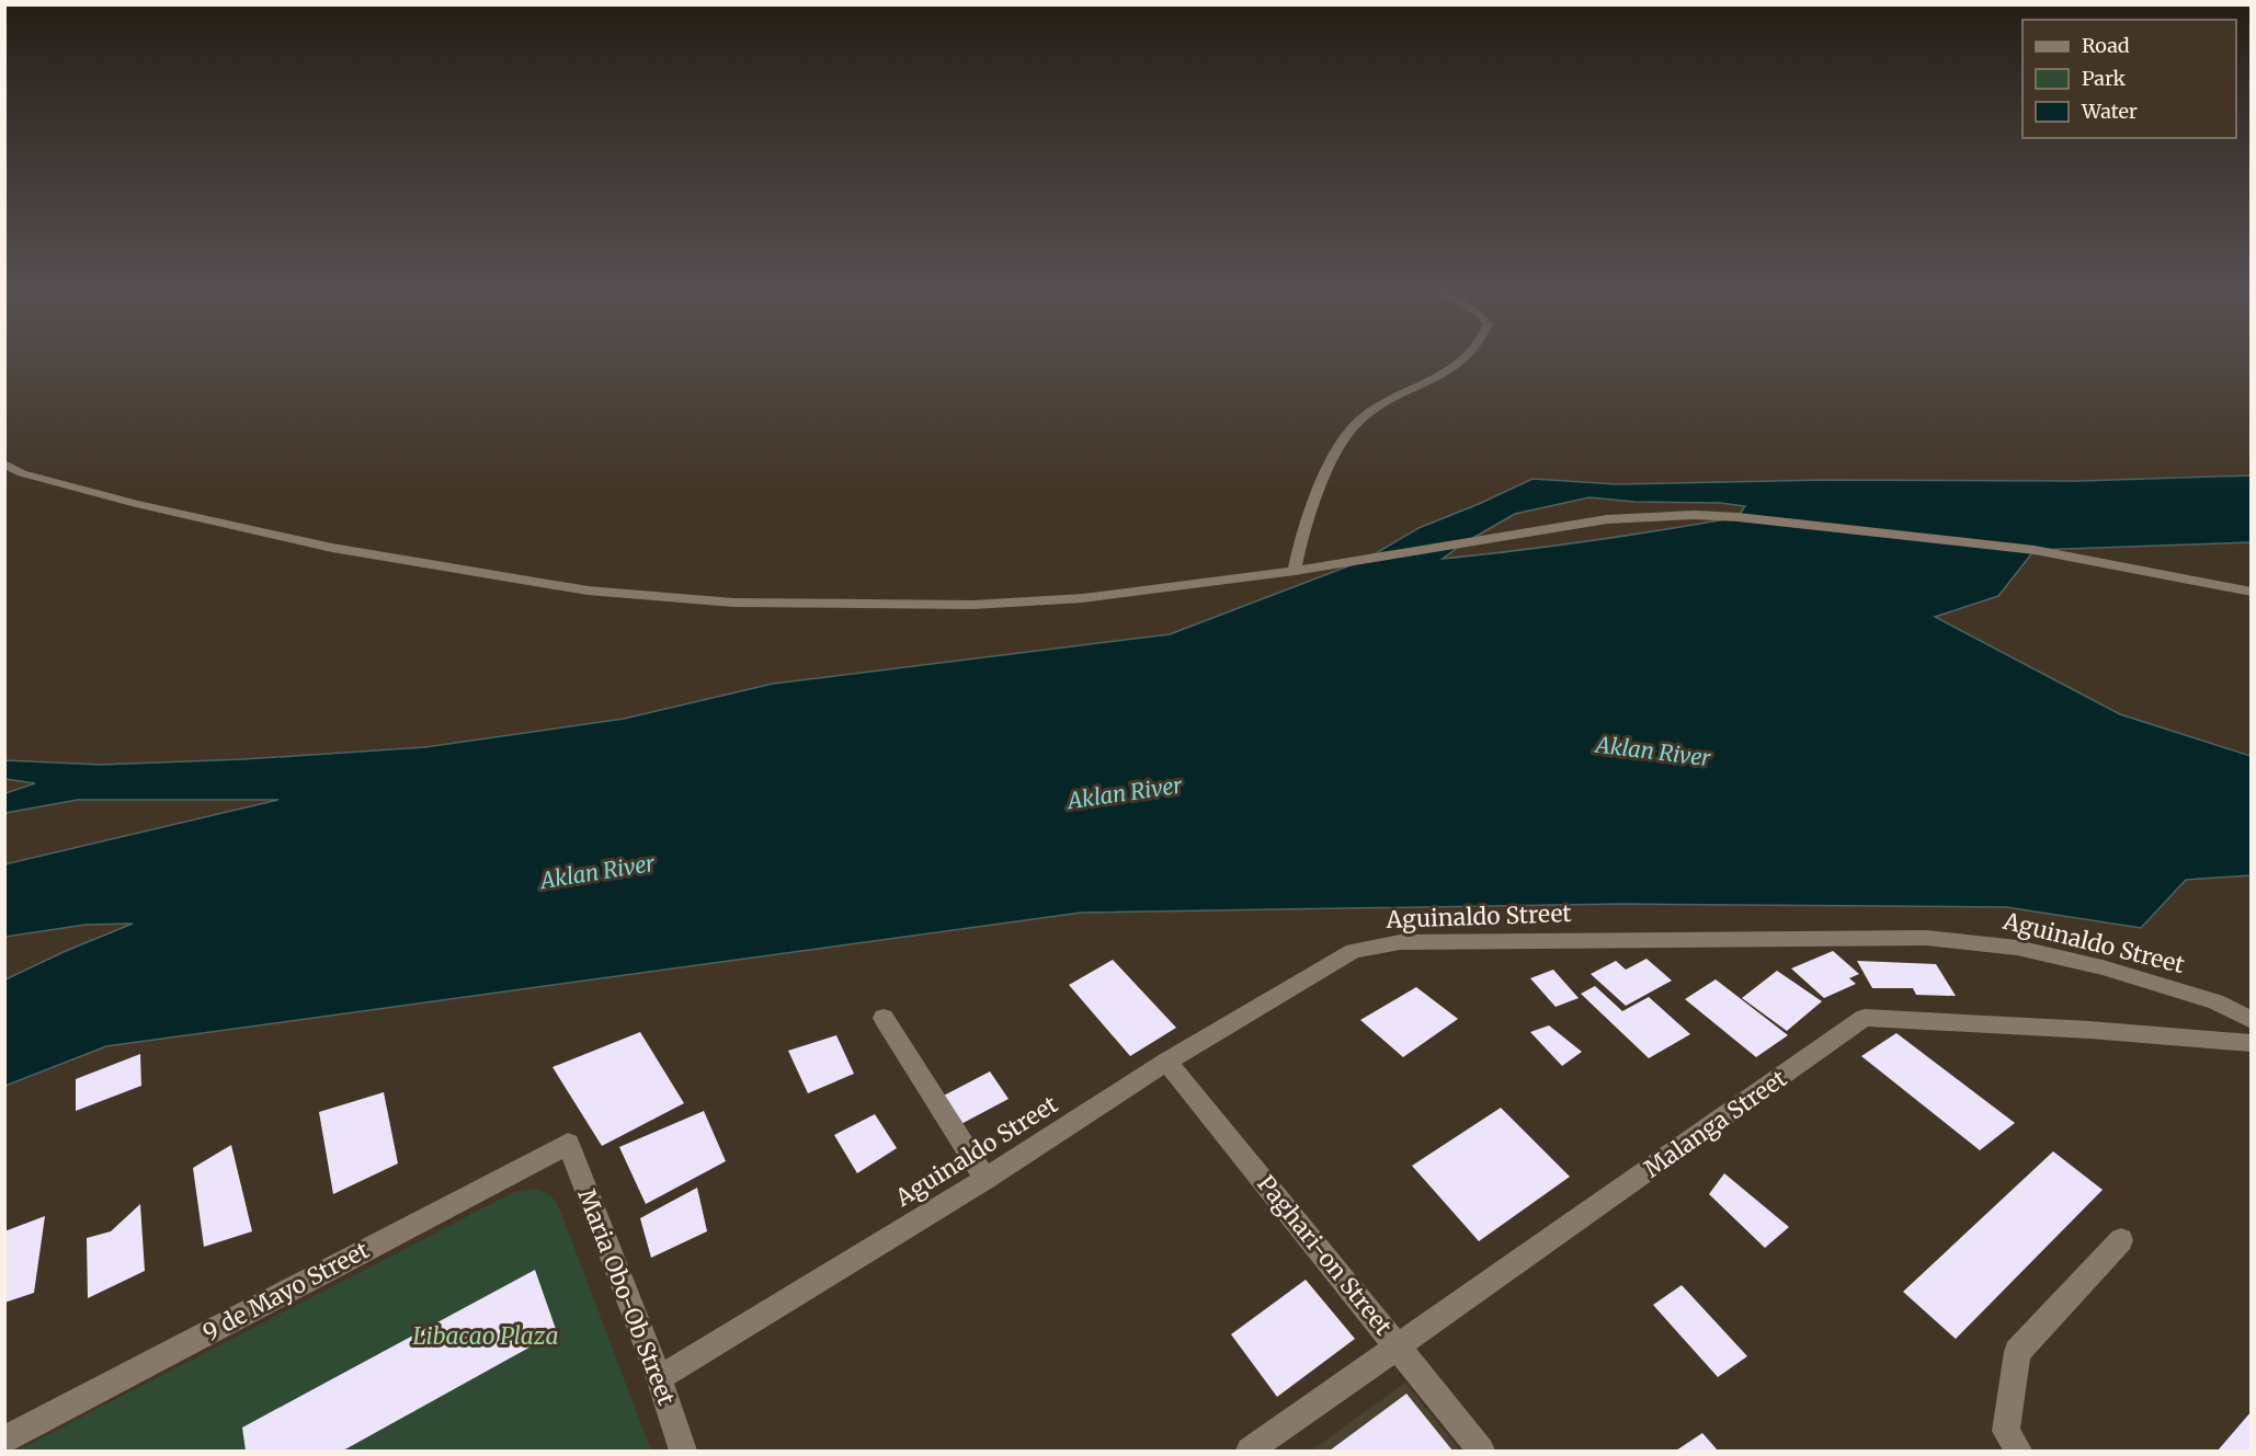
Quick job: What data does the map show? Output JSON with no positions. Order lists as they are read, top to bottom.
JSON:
{
  "streets": {
    "street": [
      "Aguinaldo Street",
      "Malanga Street",
      "Paghari-on Street",
      "9 de Mayo Street",
      "Maria Obo-Ob Street"
    ]
  },
  "crossings": [
    ["Aguinaldo Street", "Paghari-on Street"],
    ["Aguinaldo Street", "Maria Obo-Ob Street"],
    ["Malanga Street", "Paghari-on Street"],
    ["9 de Mayo Street", "Maria Obo-Ob Street"]
  ],
  "water": ["Aklan River"],
  "parks": ["Libacao Plaza"],
  "legend": ["Road", "Park", "Water"]
}
